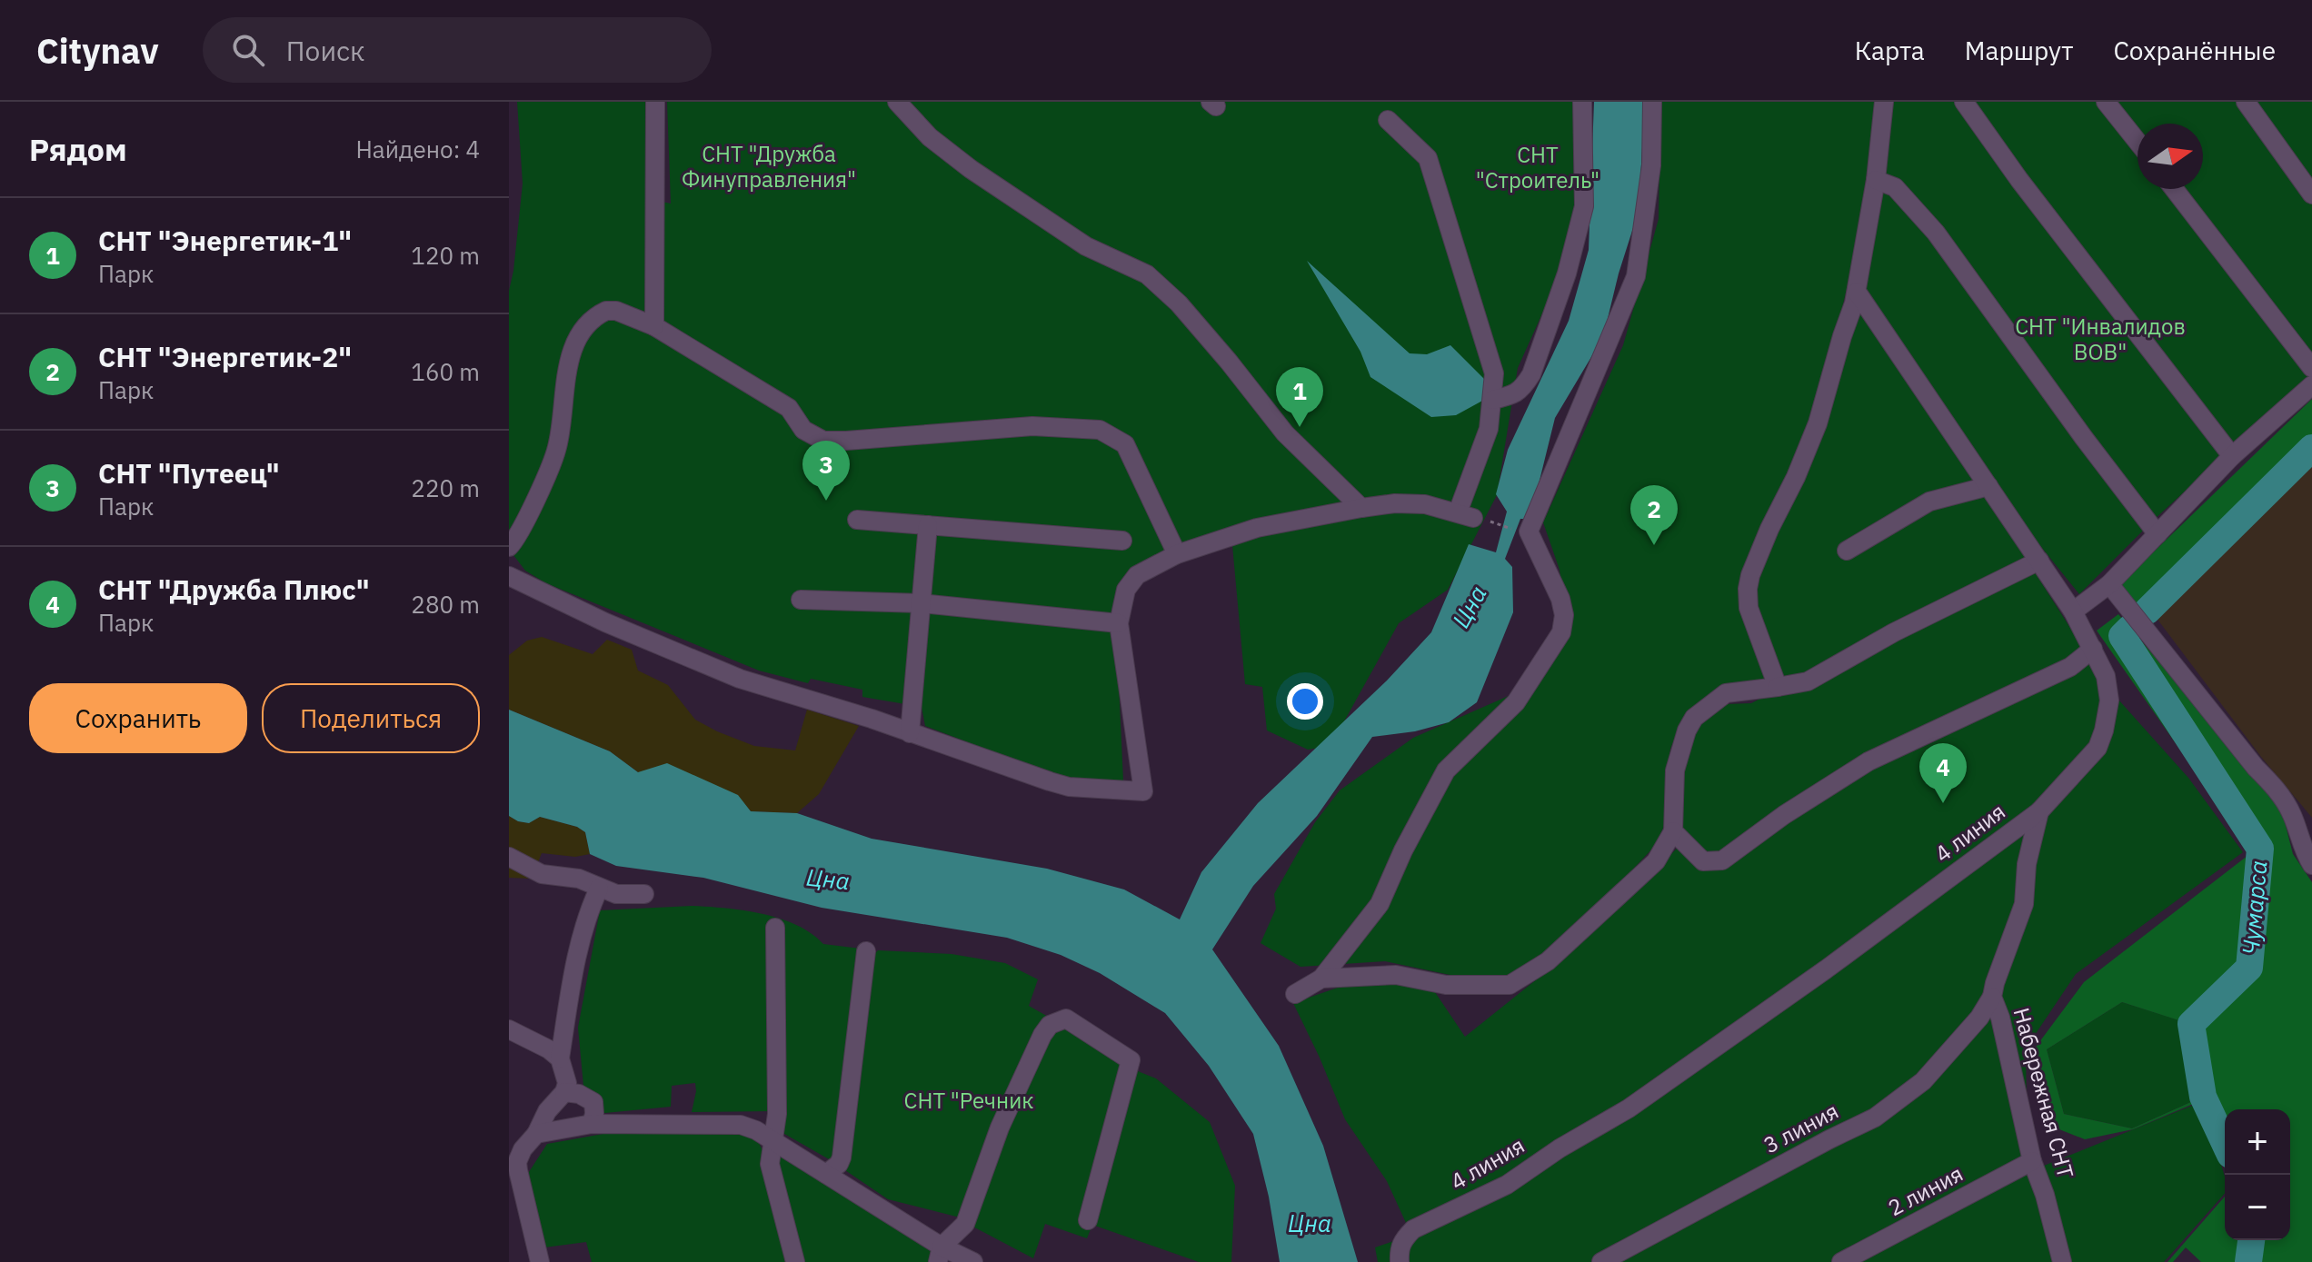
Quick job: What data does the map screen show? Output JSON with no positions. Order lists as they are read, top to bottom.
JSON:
{
  "streets": {
    "lane": [
      "4 линия",
      "Набережная СНТ",
      "3 линия",
      "2 линия"
    ]
  },
  "crossings": [
    ["4 линия", "Набережная СНТ"],
    ["Набережная СНТ", "3 линия"],
    ["Набережная СНТ", "2 линия"]
  ],
  "water": ["Цна", "Чумарса"],
  "parks": [
    "СНТ \"Дружба Финуправления\"",
    "СНТ \"Строитель\"",
    "СНТ \"Инвалидов ВОВ\"",
    "СНТ \"Речник"
  ],
  "north": "right",
  "page": {
    "header": "Citynav",
    "search": "Поиск",
    "nav": ["Карта", "Маршрут", "Сохранённые"],
    "heading": ["Рядом", "Найдено: 4"],
    "list": [
      {
        "mark": "1",
        "name": "СНТ \"Энергетик-1\"",
        "note": "Парк",
        "value": "120 m"
      },
      {
        "mark": "2",
        "name": "СНТ \"Энергетик-2\"",
        "note": "Парк",
        "value": "160 m"
      },
      {
        "mark": "3",
        "name": "СНТ \"Путеец\"",
        "note": "Парк",
        "value": "220 m"
      },
      {
        "mark": "4",
        "name": "СНТ \"Дружба Плюс\"",
        "note": "Парк",
        "value": "280 m"
      }
    ],
    "pins": [
      "1",
      "3",
      "2",
      "4"
    ],
    "buttons": ["Сохранить", "Поделиться"],
    "map_buttons": ["+", "−"]
  }
}
